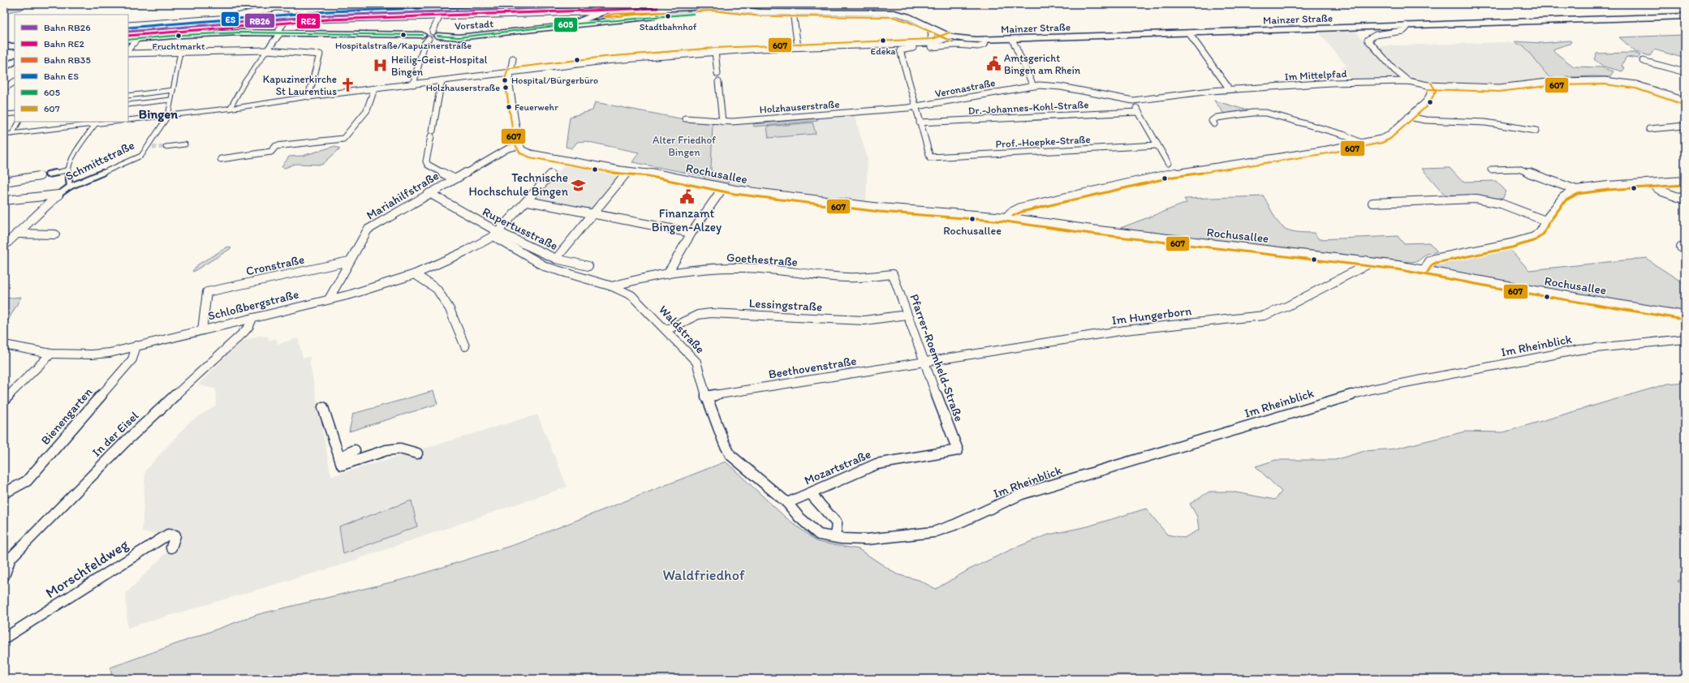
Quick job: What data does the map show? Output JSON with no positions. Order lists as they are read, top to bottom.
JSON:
{
  "streets": {
    "main road": ["Mainzer Straße", "Vorstadt"],
    "street": [
      "Im Mittelpfad",
      "Veronastraße",
      "Holzhauserstraße",
      "Dr.-Johannes-Kohl-Straße",
      "Prof.-Hoepke-Straße",
      "Schmittstraße",
      "Rochusallee",
      "Mariahilfstraße",
      "Rupertusstraße",
      "Goethestraße",
      "Cronstraße",
      "Schloßbergstraße",
      "Lessingstraße",
      "Im Hungerborn",
      "Waldstraße",
      "Im Rheinblick",
      "Pfarrer-Roemheld-Straße",
      "Beethovenstraße",
      "Bienengarten",
      "In der Eisel",
      "Mozartstraße",
      "Morschfeldweg"
    ]
  },
  "crossings": [
    ["Mainzer Straße", "Vorstadt"],
    ["Im Mittelpfad", "Veronastraße"],
    ["Veronastraße", "Holzhauserstraße"],
    ["Dr.-Johannes-Kohl-Straße", "Prof.-Hoepke-Straße"],
    ["Rochusallee", "Mariahilfstraße"],
    ["Rochusallee", "Im Hungerborn"],
    ["Mariahilfstraße", "Rupertusstraße"],
    ["Mariahilfstraße", "Cronstraße"],
    ["Mariahilfstraße", "Schloßbergstraße"],
    ["Rupertusstraße", "Schloßbergstraße"],
    ["Rupertusstraße", "Waldstraße"],
    ["Goethestraße", "Waldstraße"],
    ["Goethestraße", "Pfarrer-Roemheld-Straße"],
    ["Cronstraße", "Schloßbergstraße"],
    ["Schloßbergstraße", "Waldstraße"],
    ["Schloßbergstraße", "Bienengarten"],
    ["Schloßbergstraße", "In der Eisel"],
    ["Lessingstraße", "Waldstraße"],
    ["Lessingstraße", "Pfarrer-Roemheld-Straße"],
    ["Im Hungerborn", "Pfarrer-Roemheld-Straße"],
    ["Im Hungerborn", "Beethovenstraße"],
    ["Waldstraße", "Im Rheinblick"],
    ["Waldstraße", "Beethovenstraße"],
    ["Waldstraße", "Mozartstraße"],
    ["Pfarrer-Roemheld-Straße", "Beethovenstraße"],
    ["Pfarrer-Roemheld-Straße", "Mozartstraße"]
  ],
  "districts": ["Bingen"],
  "parks": ["Alter Friedhof Bingen", "Waldfriedhof"],
  "places": {
    "other": [
      "Stadtbahnhof",
      "Hospitalstraße/Kapuzinerstraße",
      "Fruchtmarkt",
      "Edeka",
      "Hospital/Bürgerbüro",
      "Holzhauserstraße",
      "Feuerwehr",
      "Rochusallee"
    ],
    "public building": ["Amtsgericht Bingen am Rhein", "Finanzamt Bingen-Alzey"],
    "hospital": ["Heilig-Geist-Hospital Bingen"],
    "church": ["Kapuzinerkirche St Laurentius"],
    "school or university": ["Technische Hochschule Bingen"]
  },
  "lines": [
    "rail line RB26",
    "rail line RB35",
    "rail line ES",
    "rail line RE2",
    "transit line 607",
    "transit line 605"
  ],
  "legend": [
    "Bahn RB26",
    "Bahn RE2",
    "Bahn RB35",
    "Bahn ES",
    "605",
    "607"
  ]
}
